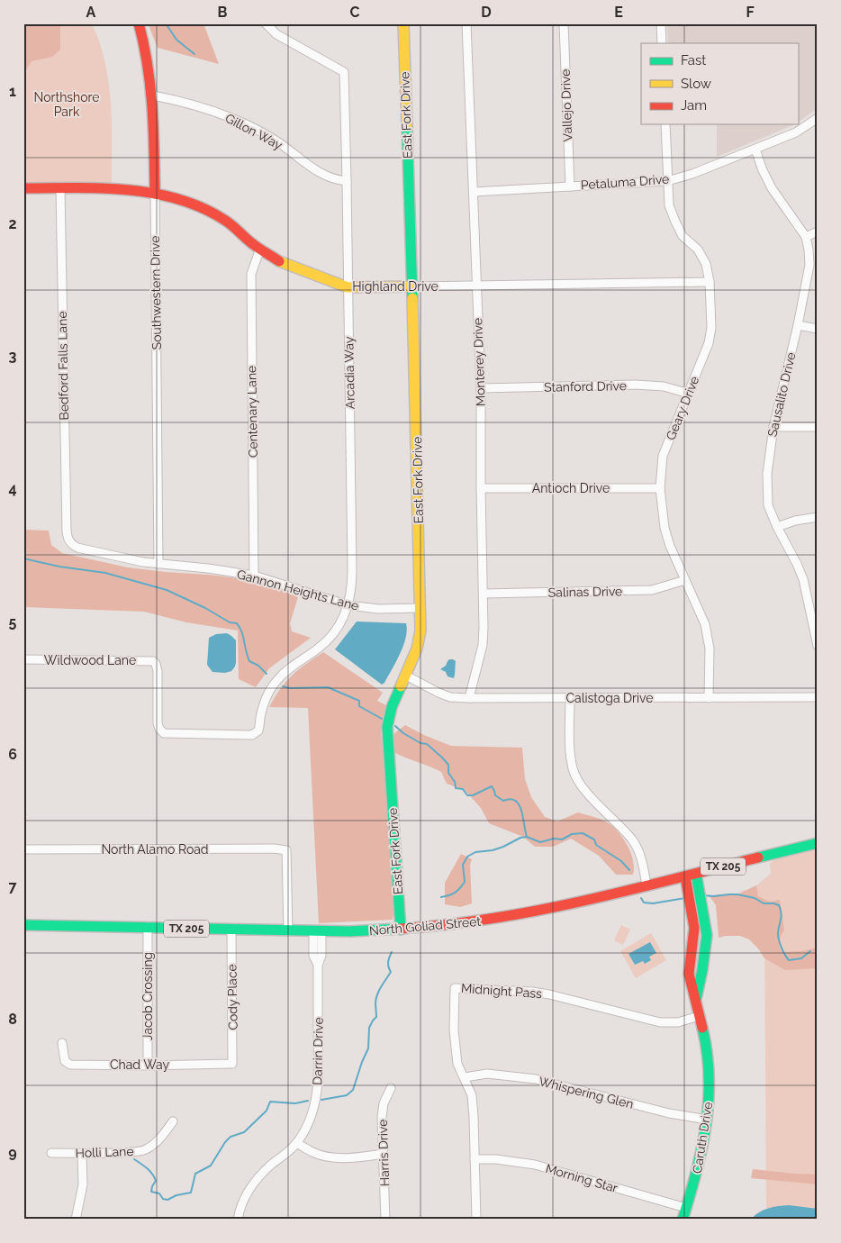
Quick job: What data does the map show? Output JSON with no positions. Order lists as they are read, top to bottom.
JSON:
{
  "streets": {
    "street": [
      "Vallejo Drive",
      "East Fork Drive",
      "Gillon Way",
      "Petaluma Drive",
      "Highland Drive",
      "Southwestern Drive",
      "Monterey Drive",
      "Bedford Falls Lane",
      "Arcadia Way",
      "Stanford Drive",
      "Sausalito Drive",
      "Geary Drive",
      "Centenary Lane",
      "Antioch Drive",
      "Gannon Heights Lane",
      "Salinas Drive",
      "Wildwood Lane",
      "Calistoga Drive",
      "North Alamo Road",
      "TX 205",
      "North Goliad Street",
      "Midnight Pass",
      "Jacob Crossing",
      "Cody Place",
      "Darrin Drive",
      "Chad Way",
      "Whispering Glen",
      "Caruth Drive",
      "Holli Lane",
      "Harris Drive",
      "Morning Star"
    ]
  },
  "crossings": [
    ["Vallejo Drive", "Petaluma Drive"],
    ["East Fork Drive", "Highland Drive"],
    ["East Fork Drive", "Gannon Heights Lane"],
    ["East Fork Drive", "Calistoga Drive"],
    ["East Fork Drive", "North Goliad Street"],
    ["Gillon Way", "Southwestern Drive"],
    ["Gillon Way", "Arcadia Way"],
    ["Petaluma Drive", "Monterey Drive"],
    ["Petaluma Drive", "Sausalito Drive"],
    ["Petaluma Drive", "Geary Drive"],
    ["Highland Drive", "Southwestern Drive"],
    ["Highland Drive", "Monterey Drive"],
    ["Highland Drive", "Bedford Falls Lane"],
    ["Highland Drive", "Arcadia Way"],
    ["Highland Drive", "Geary Drive"],
    ["Highland Drive", "Centenary Lane"],
    ["Southwestern Drive", "Gannon Heights Lane"],
    ["Monterey Drive", "Stanford Drive"],
    ["Monterey Drive", "Antioch Drive"],
    ["Monterey Drive", "Salinas Drive"],
    ["Monterey Drive", "Calistoga Drive"],
    ["Bedford Falls Lane", "Gannon Heights Lane"],
    ["Arcadia Way", "Gannon Heights Lane"],
    ["Arcadia Way", "Wildwood Lane"],
    ["Stanford Drive", "Geary Drive"],
    ["Geary Drive", "Antioch Drive"],
    ["Geary Drive", "Salinas Drive"],
    ["Geary Drive", "Calistoga Drive"],
    ["Centenary Lane", "Gannon Heights Lane"],
    ["North Alamo Road", "North Goliad Street"],
    ["North Goliad Street", "Jacob Crossing"],
    ["North Goliad Street", "Cody Place"],
    ["North Goliad Street", "Darrin Drive"],
    ["North Goliad Street", "Caruth Drive"],
    ["Midnight Pass", "Whispering Glen"],
    ["Midnight Pass", "Caruth Drive"],
    ["Midnight Pass", "Morning Star"],
    ["Jacob Crossing", "Chad Way"],
    ["Cody Place", "Chad Way"],
    ["Whispering Glen", "Caruth Drive"],
    ["Caruth Drive", "Morning Star"]
  ],
  "parks": ["Northshore Park"],
  "legend": ["Fast", "Slow", "Jam"],
  "grid": {
    "columns": [
      "A",
      "B",
      "C",
      "D",
      "E",
      "F"
    ],
    "rows": [
      "1",
      "2",
      "3",
      "4",
      "5",
      "6",
      "7",
      "8",
      "9"
    ]
  }
}
